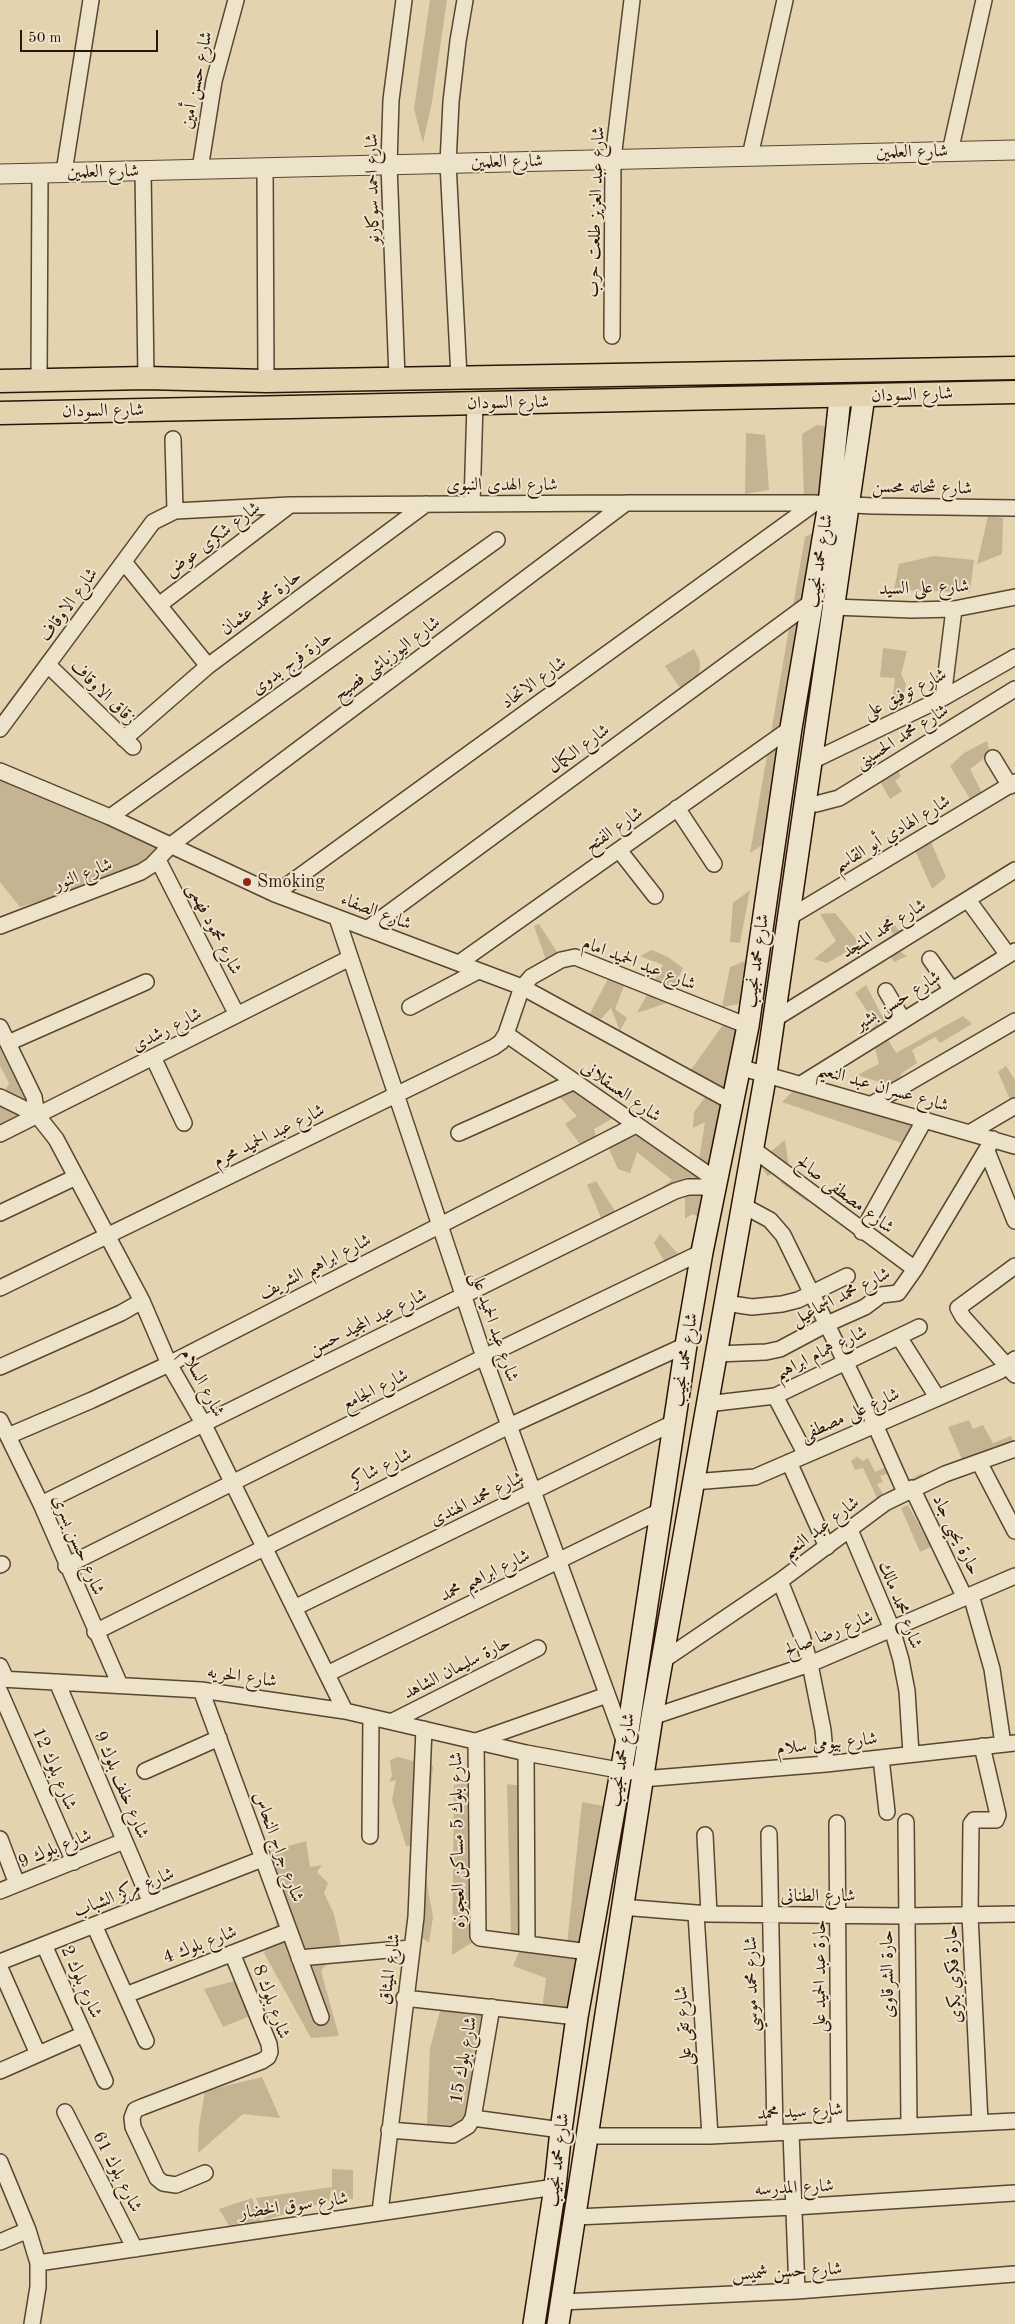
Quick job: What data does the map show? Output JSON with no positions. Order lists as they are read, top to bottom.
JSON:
{
  "streets": {
    "main road": ["شارع السودان", "شارع محمد نجيب"],
    "street": [
      "شارع حسن أمين",
      "شارع العلمين",
      "شارع احمد سوكارنو",
      "شارع عبد العزيز طلعت حرب",
      "شارع الهدى النبوى",
      "شارع شحاته محسن",
      "شارع شكرى عوض",
      "شارع على السيد",
      "حارة محمد عثمان",
      "شارع الاوقاف",
      "شارع اليوزباشى فصيح",
      "حارة فرج بدوى",
      "شارع الاتحاد",
      "زقاق الاوقاف",
      "شارع توفيق على",
      "شارع محمد الحسينى",
      "شارع الكمال",
      "شارع الفتح",
      "شارع الهادي أبو القاسم",
      "شارع النور",
      "شارع الصفاء",
      "شارع محمود فهمى",
      "شارع محمد المنجد",
      "شارع عبد الحميد امام",
      "شارع حسن بشير",
      "شارع رشدى",
      "شارع عسران عبد النعيم",
      "شارع العسقلانى",
      "شارع عبد الحميد محرم",
      "شارع مصطفى صالح",
      "شارع ابراهيم الشريف",
      "شارع محمد اسماعيل",
      "شارع عبد المجيد حسن",
      "شارع عبد الحميد على",
      "شارع همام ابراهيم",
      "شارع السلام",
      "شارع الجامع",
      "شارع على مصطفى",
      "شارع شاكر",
      "شارع محمد الهندى",
      "شارع عبد النعيم",
      "حارة يحيى جاد",
      "شارع حسن يسرى",
      "شارع ابراهيم محمد",
      "شارع محمد مالك",
      "شارع رضا صالح",
      "حارة سليمان الشاهد",
      "شارع الحريه",
      "شارع بيومى سلام",
      "شارع بلوك 12",
      "شارع خلف بلوك 9",
      "شارع بلوك 5 مساكن العجوزه",
      "شارع جراج النحاس",
      "شارع بلوك 9",
      "شارع مركز الشباب",
      "شارع الطنانى",
      "شارع بلوك 4",
      "شارع الميثاق",
      "حارة الشرقاوى",
      "حارة فكري بكرى",
      "حارة عبد الحميد على",
      "شارع بلوك 2",
      "شارع محمد موسي",
      "شارع بلوك 8",
      "شارع تقى على",
      "شارع بلوك 15",
      "شارع سيد محمد",
      "شارع بلوك 61",
      "شارع المدرسه",
      "شارع سوق الخضار",
      "شارع حسن شميس"
    ]
  },
  "crossings": [
    ["شارع حسن أمين", "شارع العلمين"],
    ["شارع العلمين", "شارع احمد سوكارنو"],
    ["شارع العلمين", "شارع عبد العزيز طلعت حرب"],
    ["شارع احمد سوكارنو", "شارع السودان"],
    ["شارع السودان", "شارع محمد نجيب"],
    ["شارع الهدى النبوى", "شارع شحاته محسن"],
    ["شارع الهدى النبوى", "شارع شكرى عوض"],
    ["شارع الهدى النبوى", "شارع محمد نجيب"],
    ["شارع الهدى النبوى", "حارة محمد عثمان"],
    ["شارع الهدى النبوى", "شارع الاوقاف"],
    ["شارع الهدى النبوى", "شارع اليوزباشى فصيح"],
    ["شارع الهدى النبوى", "شارع الاتحاد"],
    ["شارع شحاته محسن", "شارع محمد نجيب"],
    ["شارع شحاته محسن", "شارع الاتحاد"],
    ["شارع محمد نجيب", "شارع على السيد"],
    ["شارع محمد نجيب", "شارع الاتحاد"],
    ["شارع محمد نجيب", "شارع توفيق على"],
    ["شارع محمد نجيب", "شارع محمد الحسينى"],
    ["شارع محمد نجيب", "شارع الكمال"],
    ["شارع محمد نجيب", "شارع الفتح"],
    ["شارع محمد نجيب", "شارع الهادي أبو القاسم"],
    ["شارع محمد نجيب", "شارع الصفاء"],
    ["شارع محمد نجيب", "شارع محمد المنجد"],
    ["شارع محمد نجيب", "شارع عبد الحميد امام"],
    ["شارع محمد نجيب", "شارع عسران عبد النعيم"],
    ["شارع محمد نجيب", "شارع العسقلانى"],
    ["شارع محمد نجيب", "شارع مصطفى صالح"],
    ["شارع محمد نجيب", "شارع محمد اسماعيل"],
    ["شارع محمد نجيب", "شارع عبد المجيد حسن"],
    ["شارع محمد نجيب", "شارع عبد الحميد على"],
    ["شارع محمد نجيب", "شارع همام ابراهيم"],
    ["شارع محمد نجيب", "شارع الجامع"],
    ["شارع محمد نجيب", "شارع على مصطفى"],
    ["شارع محمد نجيب", "شارع شاكر"],
    ["شارع محمد نجيب", "شارع محمد الهندى"],
    ["شارع محمد نجيب", "شارع عبد النعيم"],
    ["شارع محمد نجيب", "حارة يحيى جاد"],
    ["شارع محمد نجيب", "شارع ابراهيم محمد"],
    ["شارع محمد نجيب", "شارع رضا صالح"],
    ["شارع محمد نجيب", "شارع الحريه"],
    ["شارع محمد نجيب", "شارع بيومى سلام"],
    ["شارع محمد نجيب", "شارع الطنانى"],
    ["شارع محمد نجيب", "شارع سيد محمد"],
    ["شارع محمد نجيب", "شارع المدرسه"],
    ["شارع محمد نجيب", "شارع سوق الخضار"],
    ["شارع محمد نجيب", "شارع حسن شميس"],
    ["شارع على السيد", "شارع الكمال"],
    ["حارة محمد عثمان", "زقاق الاوقاف"],
    ["شارع الاوقاف", "زقاق الاوقاف"],
    ["شارع اليوزباشى فصيح", "شارع النور"],
    ["شارع اليوزباشى فصيح", "شارع الصفاء"],
    ["حارة فرج بدوى", "شارع الصفاء"],
    ["شارع الاتحاد", "شارع الصفاء"],
    ["شارع الكمال", "شارع الصفاء"],
    ["شارع الفتح", "شارع الصفاء"],
    ["شارع النور", "شارع الصفاء"],
    ["شارع النور", "شارع محمود فهمى"],
    ["شارع الصفاء", "شارع عبد الحميد امام"],
    ["شارع الصفاء", "شارع عبد الحميد محرم"],
    ["شارع الصفاء", "شارع عبد الحميد على"],
    ["شارع محمود فهمى", "شارع رشدى"],
    ["شارع عبد الحميد امام", "شارع عبد الحميد محرم"],
    ["شارع حسن بشير", "شارع عسران عبد النعيم"],
    ["شارع رشدى", "شارع عبد الحميد على"],
    ["شارع رشدى", "شارع السلام"],
    ["شارع عسران عبد النعيم", "شارع محمد اسماعيل"],
    ["شارع العسقلانى", "شارع عبد الحميد محرم"],
    ["شارع العسقلانى", "شارع ابراهيم الشريف"],
    ["شارع العسقلانى", "شارع عبد المجيد حسن"],
    ["شارع عبد الحميد محرم", "شارع عبد الحميد على"],
    ["شارع عبد الحميد محرم", "شارع السلام"],
    ["شارع مصطفى صالح", "شارع محمد اسماعيل"],
    ["شارع ابراهيم الشريف", "شارع عبد الحميد على"],
    ["شارع ابراهيم الشريف", "شارع السلام"],
    ["شارع ابراهيم الشريف", "شارع حسن يسرى"],
    ["شارع محمد اسماعيل", "حارة يحيى جاد"],
    ["شارع عبد المجيد حسن", "شارع عبد الحميد على"],
    ["شارع عبد المجيد حسن", "شارع السلام"],
    ["شارع عبد المجيد حسن", "شارع حسن يسرى"],
    ["شارع عبد الحميد على", "شارع الجامع"],
    ["شارع عبد الحميد على", "شارع شاكر"],
    ["شارع عبد الحميد على", "شارع محمد الهندى"],
    ["شارع عبد الحميد على", "شارع ابراهيم محمد"],
    ["شارع همام ابراهيم", "حارة يحيى جاد"],
    ["شارع السلام", "شارع الجامع"],
    ["شارع السلام", "شارع شاكر"],
    ["شارع السلام", "شارع محمد الهندى"],
    ["شارع السلام", "شارع ابراهيم محمد"],
    ["شارع السلام", "شارع الحريه"],
    ["شارع الجامع", "شارع حسن يسرى"],
    ["شارع على مصطفى", "حارة يحيى جاد"],
    ["شارع شاكر", "شارع حسن يسرى"],
    ["شارع عبد النعيم", "حارة يحيى جاد"],
    ["شارع عبد النعيم", "شارع محمد مالك"],
    ["حارة يحيى جاد", "شارع رضا صالح"],
    ["حارة يحيى جاد", "شارع بيومى سلام"],
    ["شارع حسن يسرى", "شارع الحريه"],
    ["شارع محمد مالك", "شارع رضا صالح"],
    ["شارع محمد مالك", "شارع بيومى سلام"],
    ["حارة سليمان الشاهد", "شارع الحريه"],
    ["شارع الحريه", "شارع بيومى سلام"],
    ["شارع الحريه", "شارع بلوك 12"],
    ["شارع الحريه", "شارع خلف بلوك 9"],
    ["شارع الحريه", "شارع بلوك 5 مساكن العجوزه"],
    ["شارع الحريه", "شارع جراج النحاس"],
    ["شارع الحريه", "شارع الميثاق"],
    ["شارع بيومى سلام", "حارة فكري بكرى"],
    ["شارع بلوك 12", "شارع بلوك 9"],
    ["شارع خلف بلوك 9", "شارع بلوك 9"],
    ["شارع خلف بلوك 9", "شارع مركز الشباب"],
    ["شارع جراج النحاس", "شارع مركز الشباب"],
    ["شارع جراج النحاس", "شارع بلوك 4"],
    ["شارع مركز الشباب", "شارع بلوك 2"],
    ["شارع الطنانى", "حارة الشرقاوى"],
    ["شارع الطنانى", "حارة فكري بكرى"],
    ["شارع الطنانى", "حارة عبد الحميد على"],
    ["شارع الطنانى", "شارع محمد موسي"],
    ["شارع الطنانى", "شارع تقى على"],
    ["شارع بلوك 4", "شارع بلوك 8"],
    ["شارع الميثاق", "شارع بلوك 15"],
    ["شارع الميثاق", "شارع سوق الخضار"],
    ["حارة الشرقاوى", "شارع سيد محمد"],
    ["حارة فكري بكرى", "شارع سيد محمد"],
    ["حارة عبد الحميد على", "شارع سيد محمد"],
    ["شارع محمد موسي", "شارع سيد محمد"],
    ["شارع تقى على", "شارع سيد محمد"],
    ["شارع بلوك 61", "شارع سوق الخضار"]
  ],
  "places": ["Smoking"],
  "scale_bar": "50 m"
}
